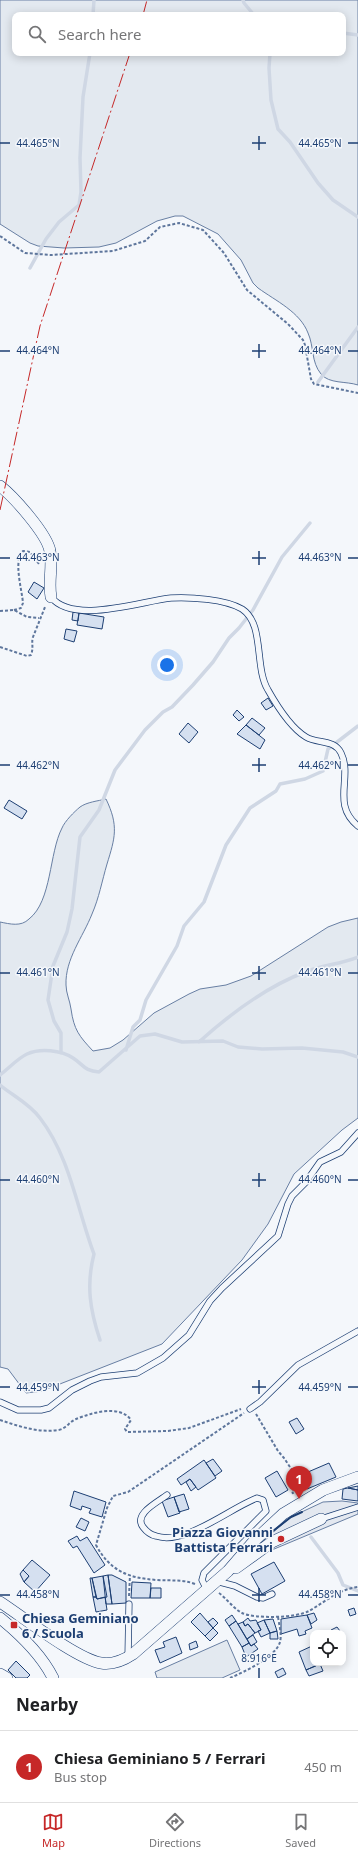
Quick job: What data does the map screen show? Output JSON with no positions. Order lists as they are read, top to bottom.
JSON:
{
  "places": {
    "other": ["Piazza Giovanni Battista Ferrari"],
    "transit": ["Chiesa Geminiano 6 / Scuola"]
  },
  "page": {
    "search": "Search here",
    "pins": "1",
    "heading": "Nearby",
    "list": [
      {
        "mark": "1",
        "name": "Chiesa Geminiano 5 / Ferrari",
        "note": "Bus stop",
        "value": "450 m"
      }
    ],
    "nav": ["Map", "Directions", "Saved"]
  },
  "coordinates": [
    "44.465°N",
    "44.464°N",
    "44.463°N",
    "44.462°N",
    "44.461°N",
    "44.460°N",
    "44.459°N",
    "44.458°N",
    "8.916°E"
  ]
}
